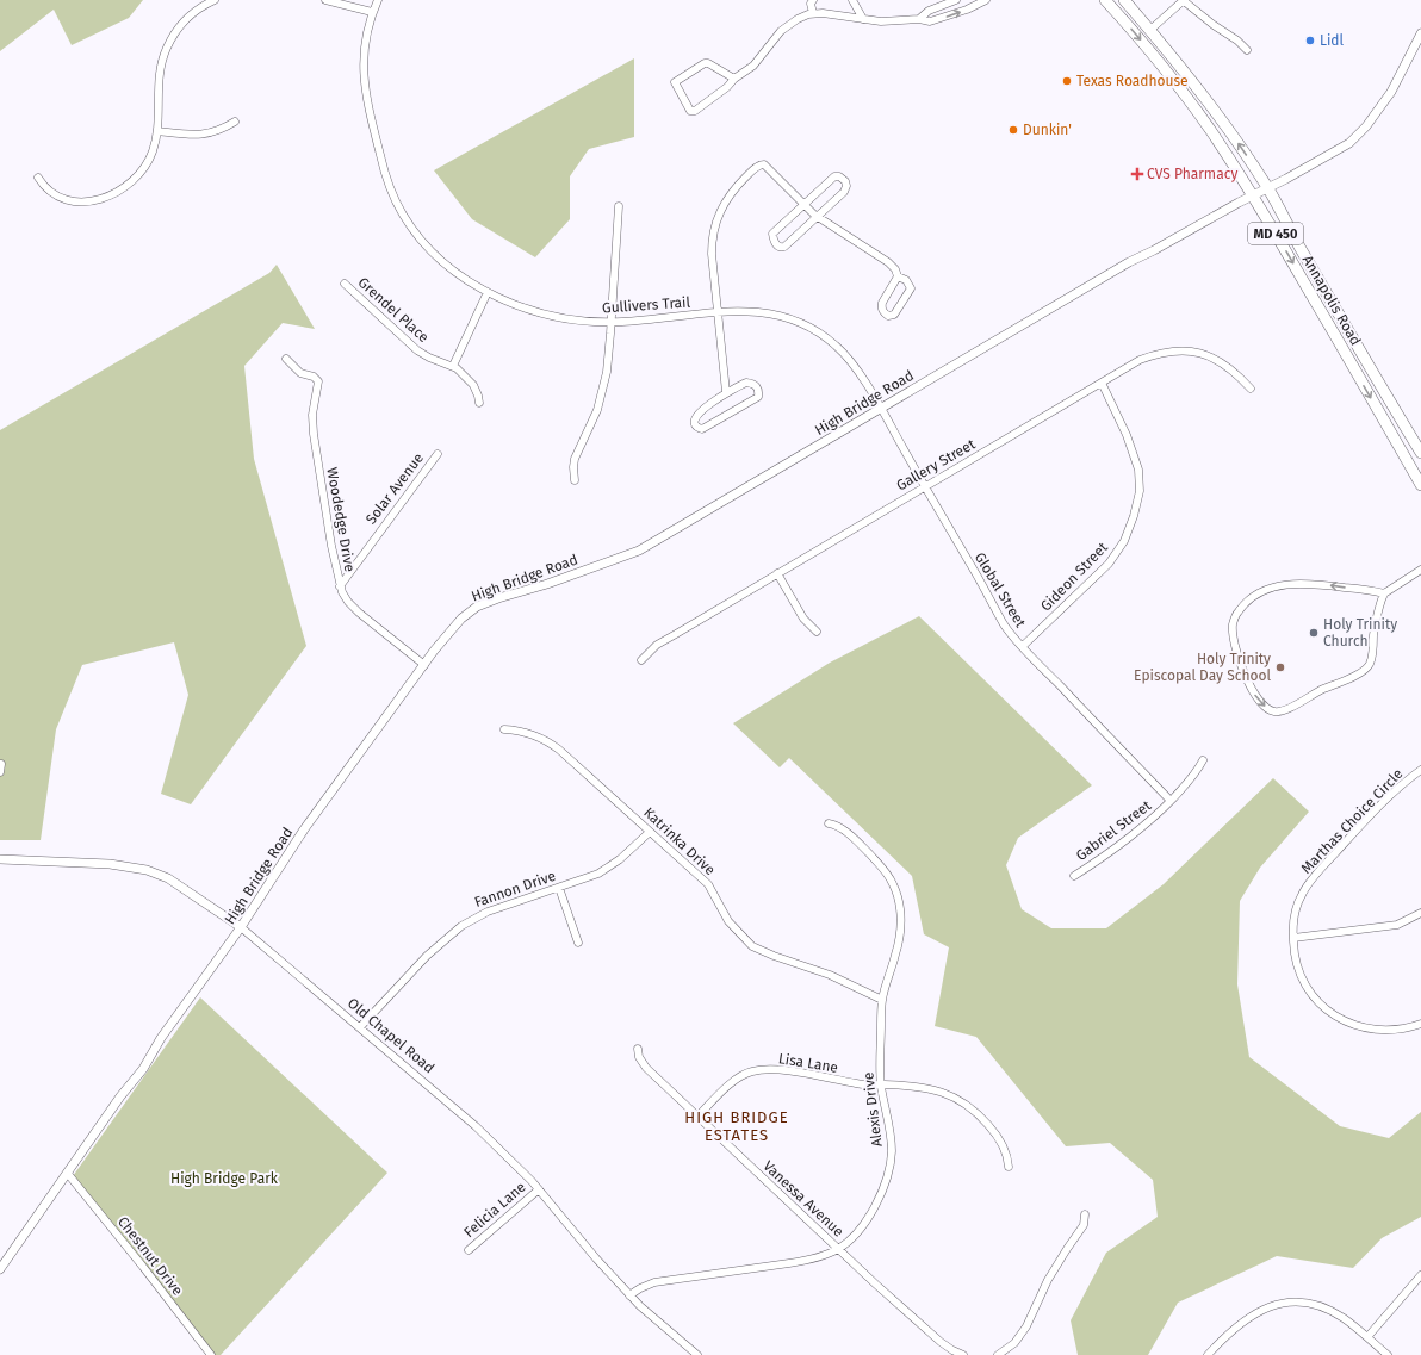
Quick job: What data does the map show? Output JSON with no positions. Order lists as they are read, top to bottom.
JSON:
{
  "streets": {
    "main road": ["MD 450", "Annapolis Road"],
    "street": [
      "Gullivers Trail",
      "Grendel Place",
      "High Bridge Road",
      "Gallery Street",
      "Solar Avenue",
      "Woodedge Drive",
      "Gideon Street",
      "Global Street",
      "Marthas Choice Circle",
      "Gabriel Street",
      "Katrinka Drive",
      "Fannon Drive",
      "Old Chapel Road",
      "Lisa Lane",
      "Alexis Drive",
      "Vanessa Avenue",
      "Felicia Lane",
      "Chestnut Drive"
    ]
  },
  "crossings": [
    ["Annapolis Road", "High Bridge Road"],
    ["Gullivers Trail", "High Bridge Road"],
    ["Gullivers Trail", "Global Street"],
    ["High Bridge Road", "Woodedge Drive"],
    ["High Bridge Road", "Global Street"],
    ["High Bridge Road", "Old Chapel Road"],
    ["High Bridge Road", "Chestnut Drive"],
    ["Gallery Street", "Gideon Street"],
    ["Gallery Street", "Global Street"],
    ["Solar Avenue", "Woodedge Drive"],
    ["Gideon Street", "Global Street"],
    ["Global Street", "Gabriel Street"],
    ["Katrinka Drive", "Fannon Drive"],
    ["Katrinka Drive", "Alexis Drive"],
    ["Fannon Drive", "Old Chapel Road"],
    ["Old Chapel Road", "Alexis Drive"],
    ["Old Chapel Road", "Felicia Lane"],
    ["Lisa Lane", "Alexis Drive"],
    ["Lisa Lane", "Vanessa Avenue"],
    ["Alexis Drive", "Vanessa Avenue"]
  ],
  "districts": ["HIGH BRIDGE ESTATES"],
  "parks": ["High Bridge Park"],
  "places": {
    "other": [
      "Lidl",
      "Texas Roadhouse",
      "Dunkin'",
      "Holy Trinity Church",
      "Holy Trinity Episcopal Day School"
    ],
    "health": ["CVS Pharmacy"]
  }
}
